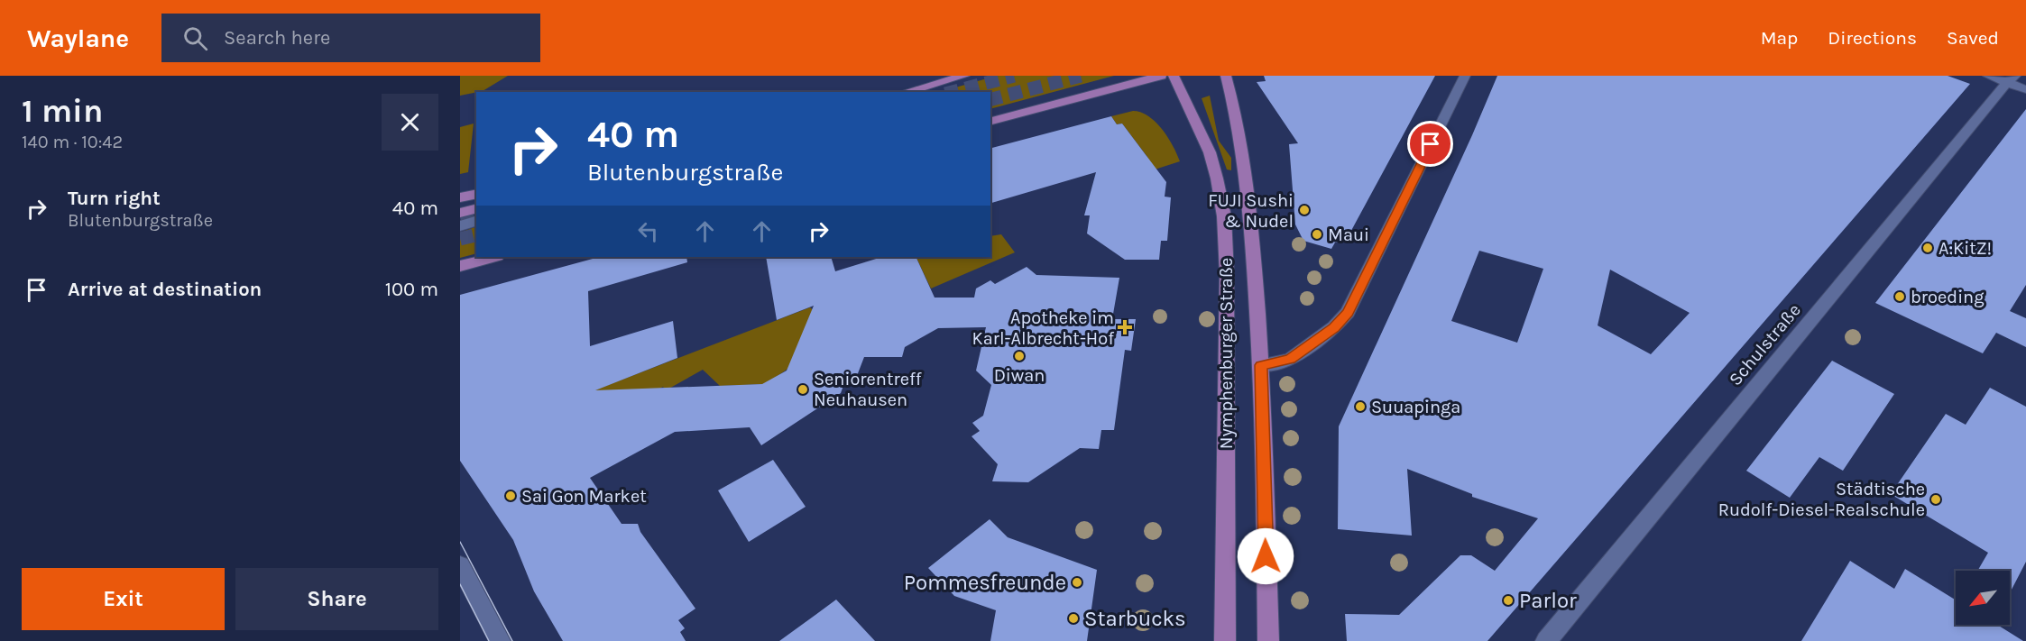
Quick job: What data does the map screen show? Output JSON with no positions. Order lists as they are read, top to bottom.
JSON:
{
  "streets": {
    "main road": ["Nymphenburger Straße"],
    "street": ["Schulstraße"]
  },
  "places": {
    "other": [
      "FUJI Sushi & Nudel",
      "Maui",
      "A:KitZ!",
      "broeding",
      "Diwan",
      "Seniorentreff Neuhausen",
      "Suuapinga",
      "Sai Gon Market",
      "Städtische Rudolf-Diesel-Realschule",
      "Pommesfreunde",
      "Parlor",
      "Starbucks"
    ],
    "health": ["Apotheke im Karl-Albrecht-Hof"]
  },
  "north": "bottom left",
  "page": {
    "header": "Waylane",
    "search": "Search here",
    "nav": ["Map", "Directions", "Saved"],
    "heading": ["1 min", "140 m · 10:42"],
    "turn": ["40 m", "Blutenburgstraße"],
    "list": [
      {
        "name": "Turn right",
        "note": "Blutenburgstraße",
        "value": "40 m"
      },
      {
        "name": "Arrive at destination",
        "value": "100 m"
      }
    ],
    "buttons": ["Exit", "Share"]
  }
}
